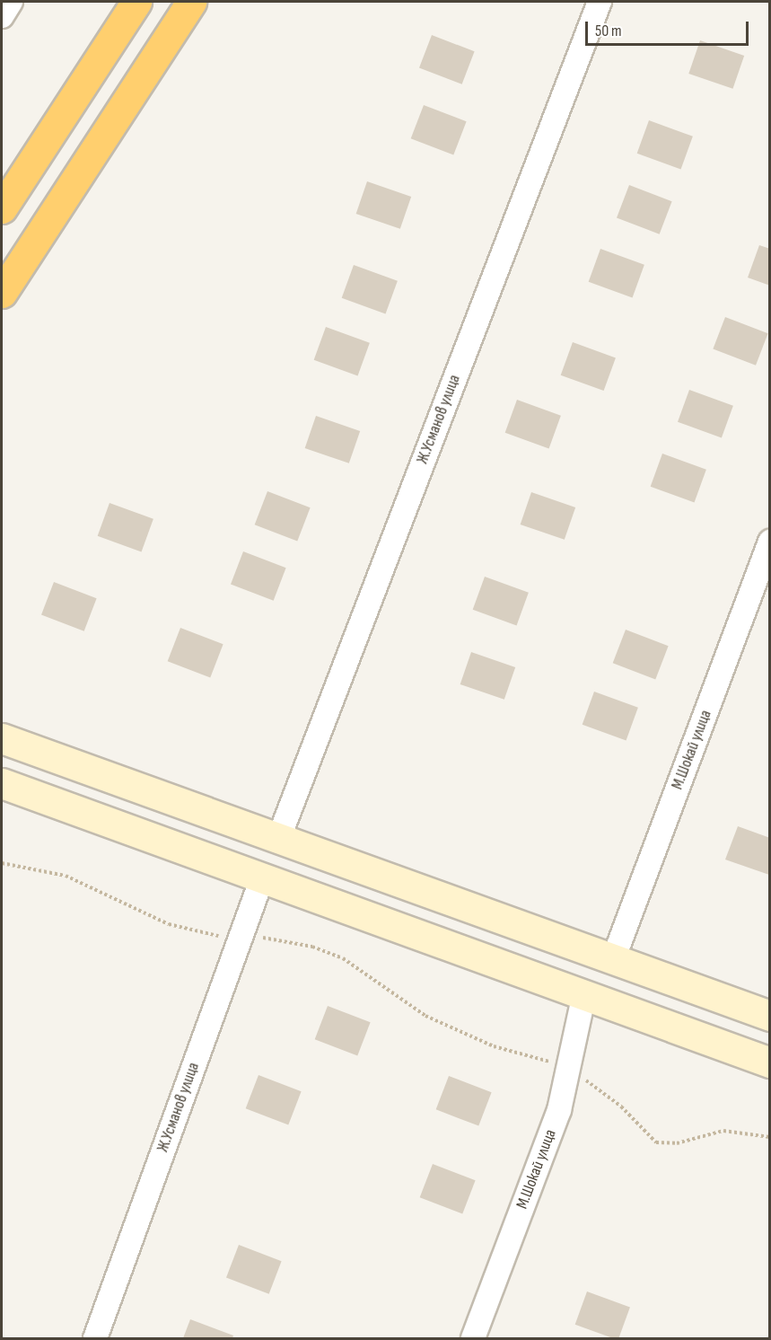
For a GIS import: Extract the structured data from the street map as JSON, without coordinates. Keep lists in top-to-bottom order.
{
  "streets": {
    "street": ["Ж.Усманов улица", "М.Шокай улица"]
  },
  "scale_bar": "50 m"
}
